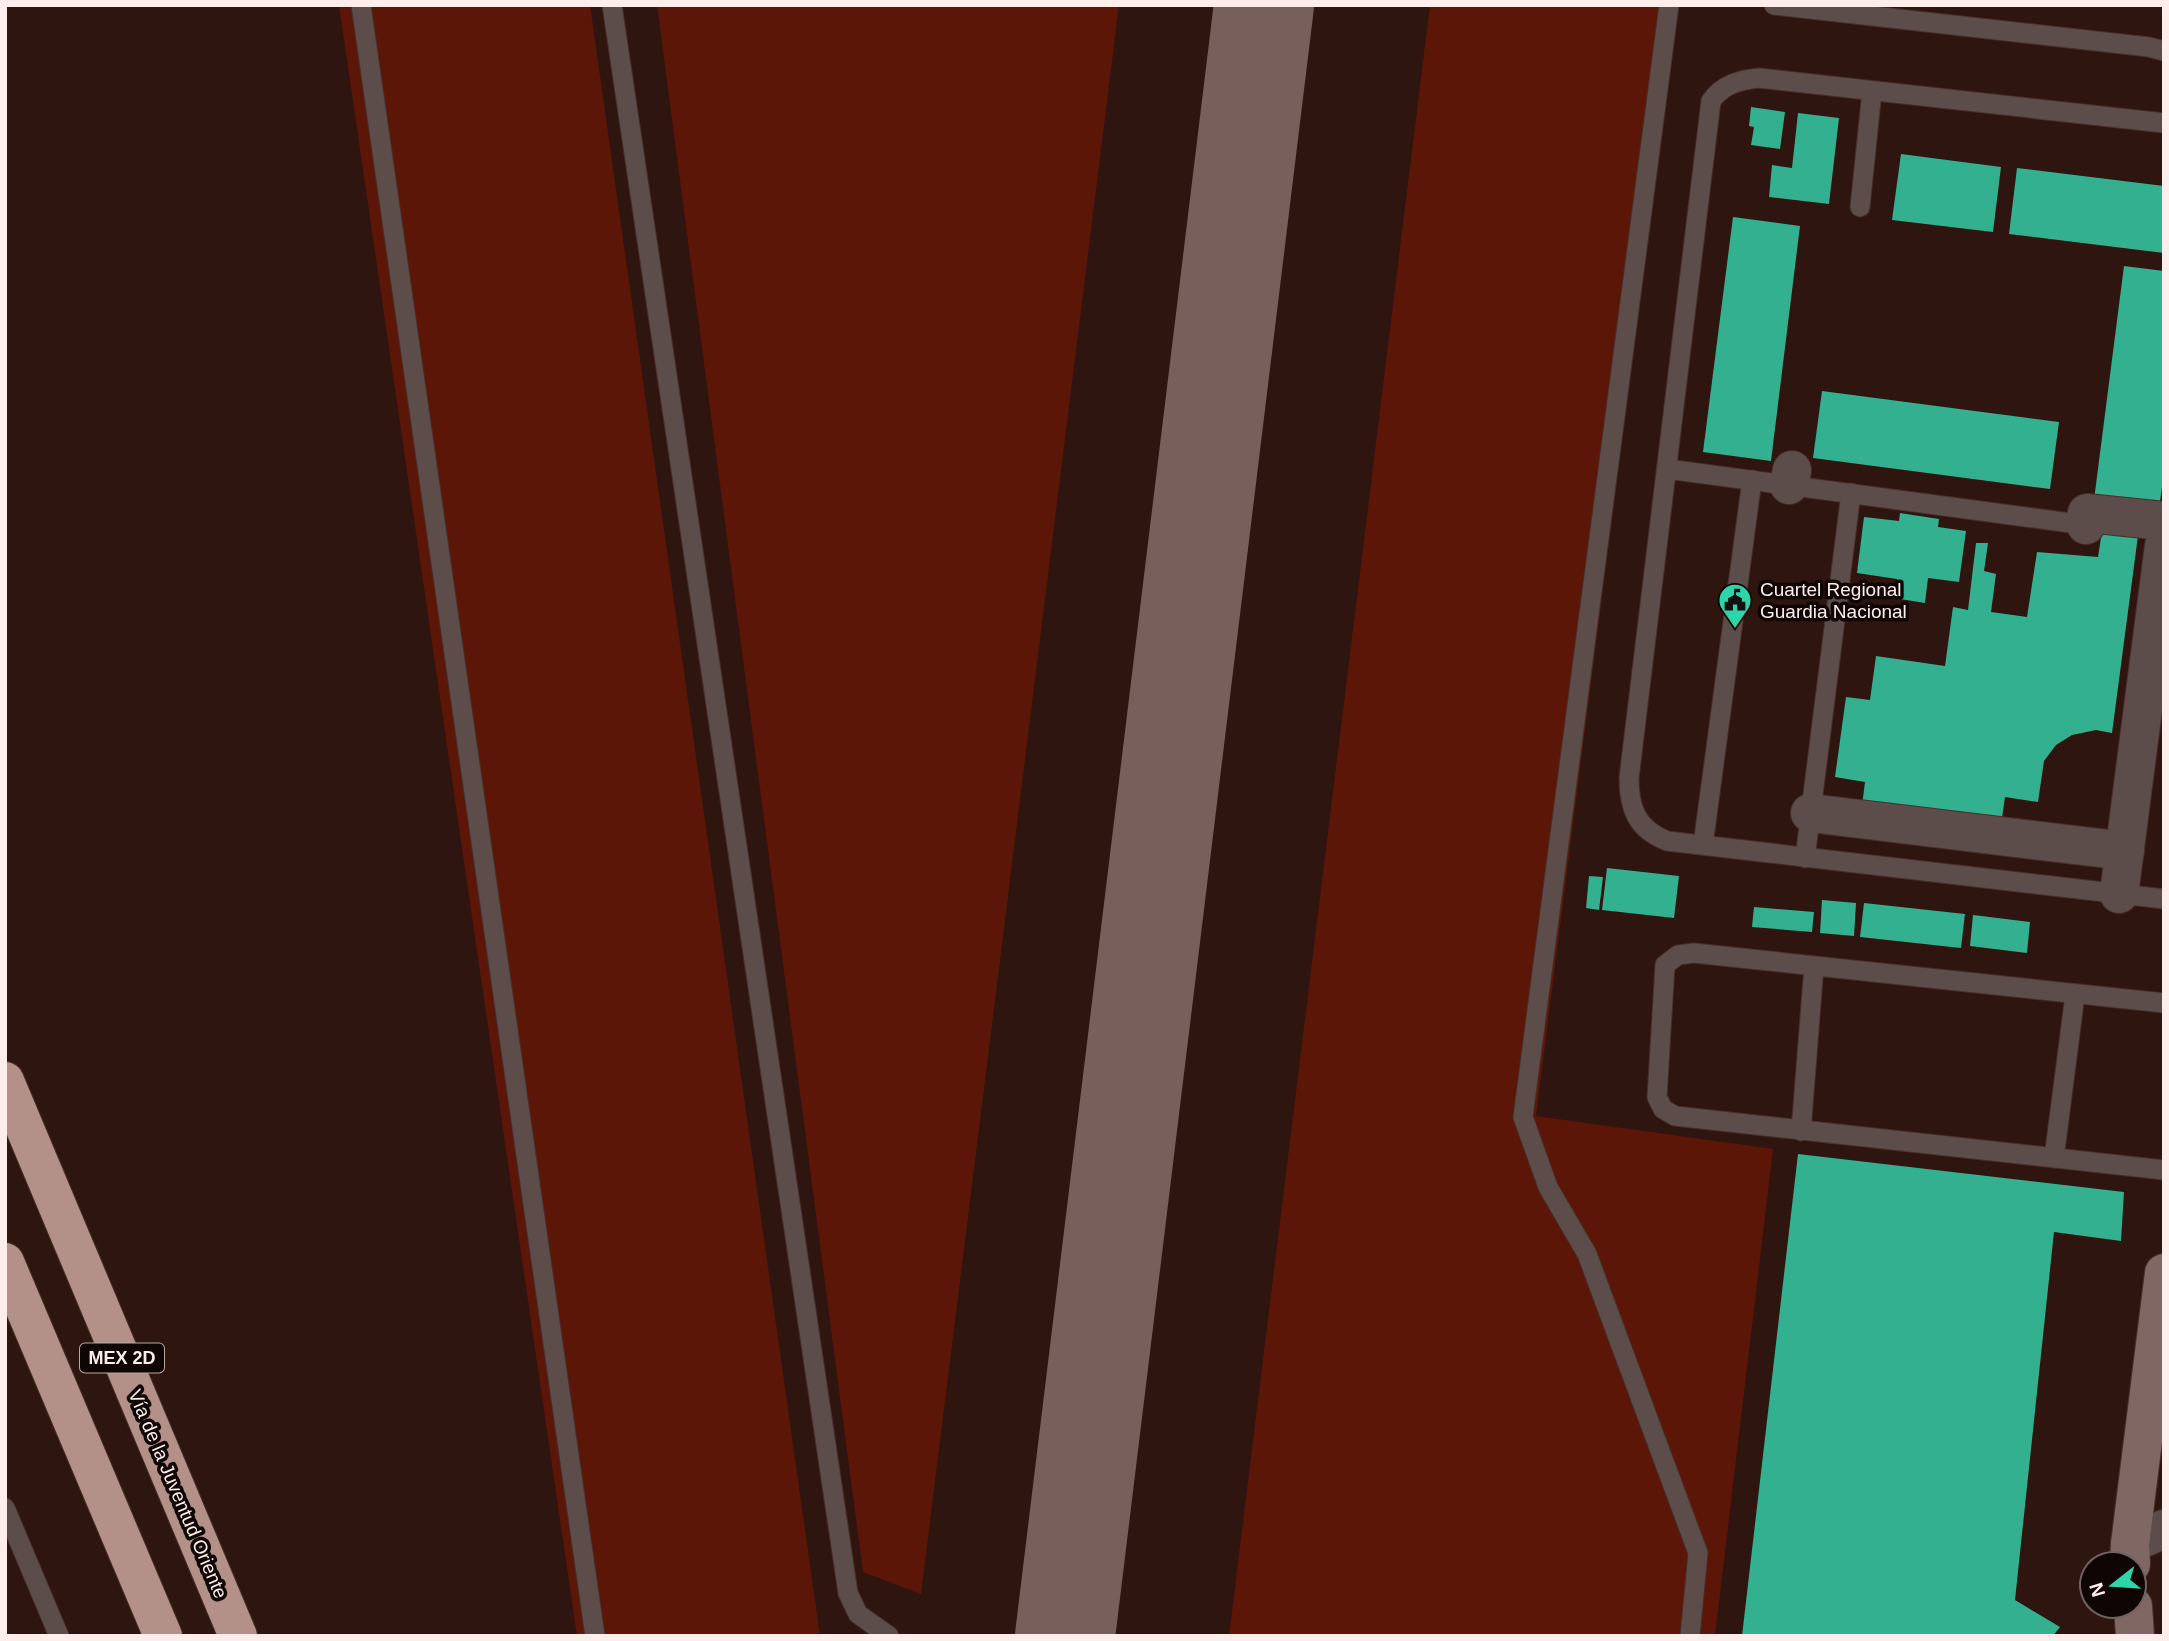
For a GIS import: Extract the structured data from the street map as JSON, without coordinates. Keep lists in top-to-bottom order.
{
  "streets": {
    "highway": ["MEX 2D", "Vía de la Juventud Oriente"]
  },
  "places": {
    "public building": ["Cuartel Regional Guardia Nacional"]
  },
  "north": "left"
}
